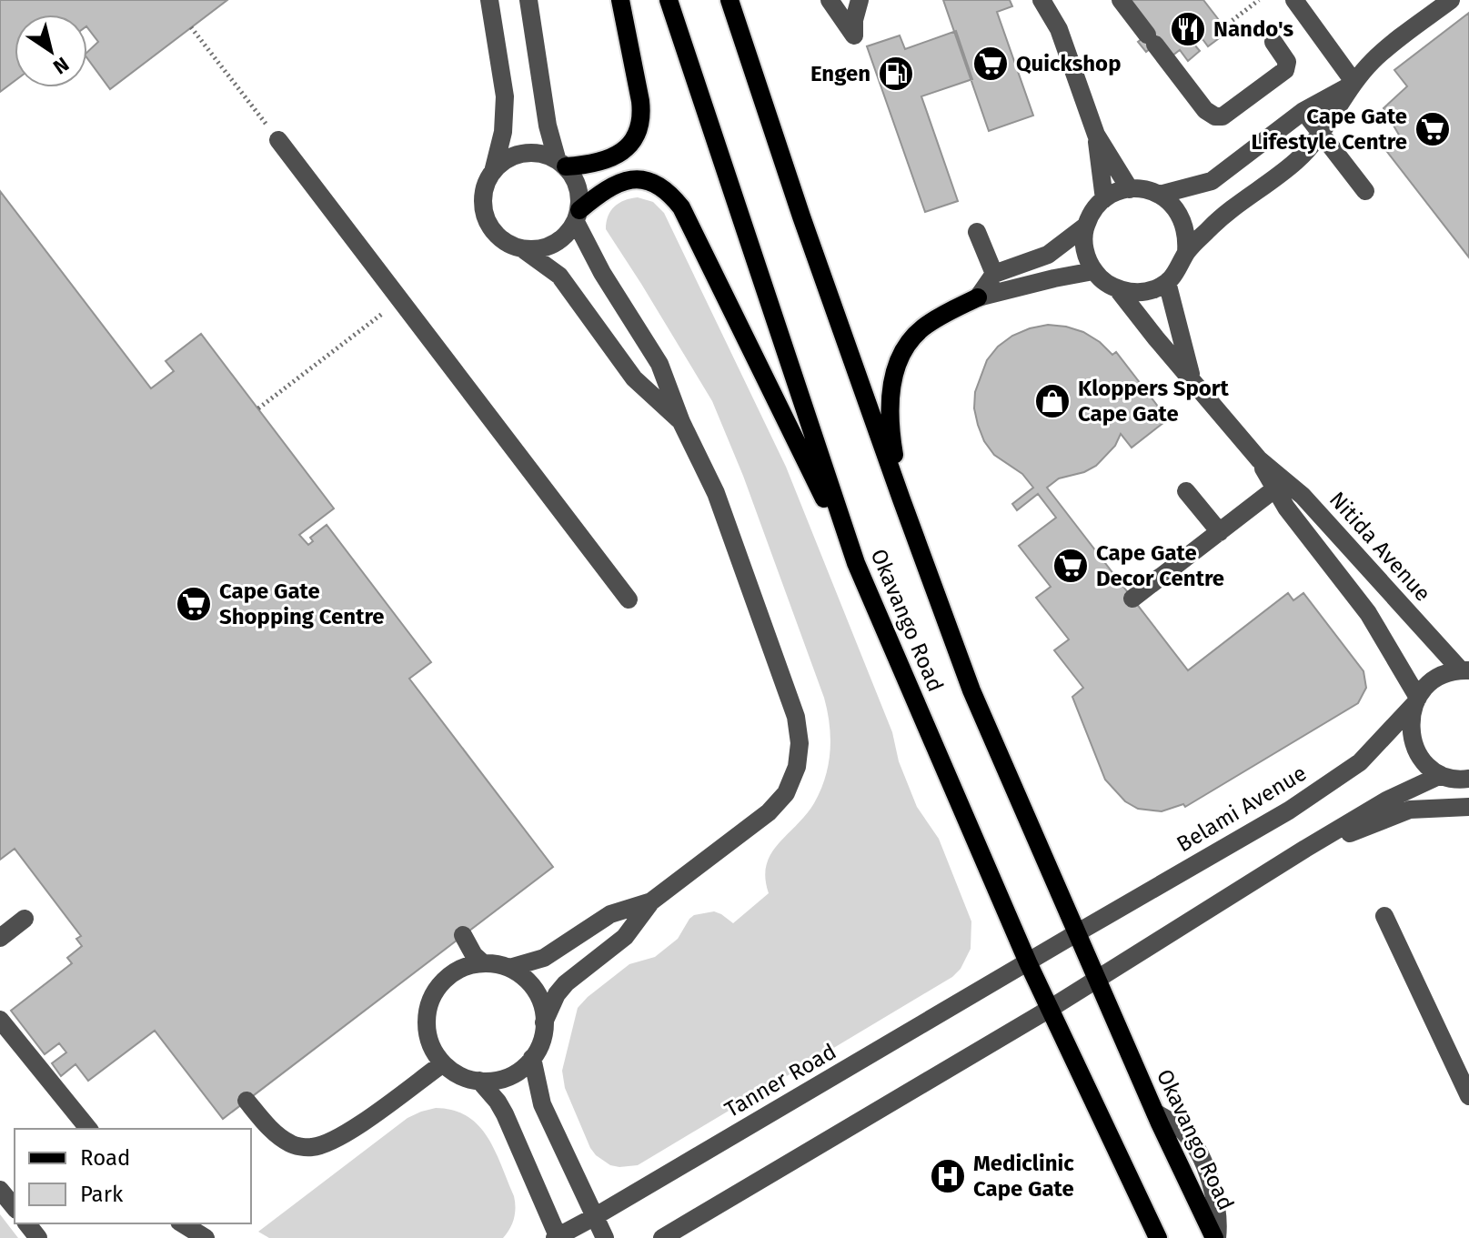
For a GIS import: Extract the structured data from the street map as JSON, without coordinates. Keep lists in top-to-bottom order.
{
  "streets": {
    "main road": ["Okavango Road"],
    "street": ["Nitida Avenue", "Belami Avenue", "Tanner Road"]
  },
  "crossings": [
    ["Nitida Avenue", "Belami Avenue"],
    ["Okavango Road", "Belami Avenue"],
    ["Okavango Road", "Tanner Road"],
    ["Belami Avenue", "Tanner Road"]
  ],
  "places": {
    "restaurant": ["Nando's"],
    "supermarket": [
      "Quickshop",
      "Cape Gate Lifestyle Centre",
      "Cape Gate Decor Centre",
      "Cape Gate Shopping Centre"
    ],
    "fuel station": ["Engen"],
    "shop": ["Kloppers Sport Cape Gate"],
    "hospital": ["Mediclinic Cape Gate"]
  },
  "legend": ["Road", "Park"],
  "north": "bottom right"
}
